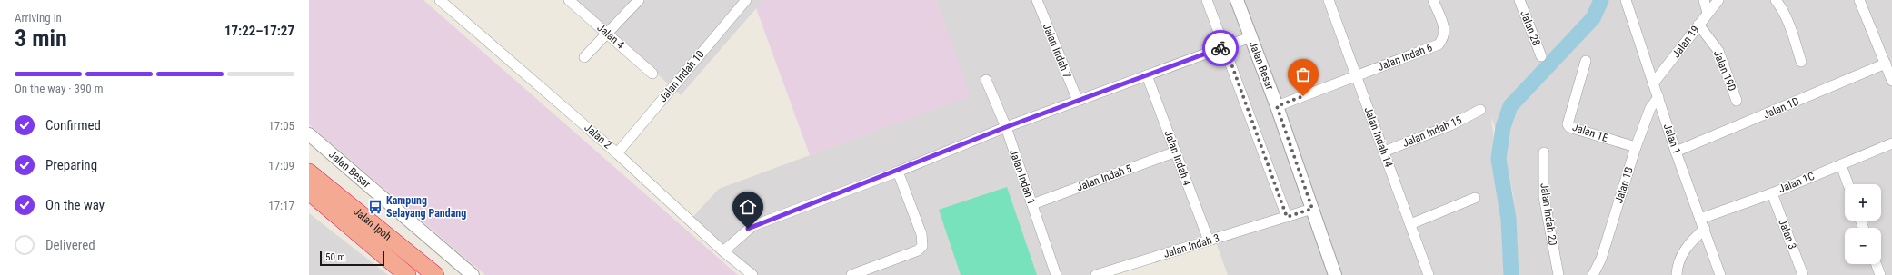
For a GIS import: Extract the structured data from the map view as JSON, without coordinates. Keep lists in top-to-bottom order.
{
  "streets": {
    "highway": ["Jalan Ipoh"],
    "street": [
      "Jalan 28",
      "Jalan 4",
      "Jalan 19",
      "Jalan Indah 7",
      "Jalan Indah 6",
      "Jalan Besar",
      "Jalan 19D",
      "Jalan Indah 10",
      "Jalan 1D",
      "Jalan Indah 15",
      "Jalan 1E",
      "Jalan 2",
      "Jalan Indah 14",
      "Jalan 1",
      "Jalan Indah 4",
      "Jalan Indah 1",
      "Jalan Indah 5",
      "Jalan 1C",
      "Jalan 1B",
      "Jalan Indah 20",
      "Jalan 3",
      "Jalan Indah 3"
    ]
  },
  "crossings": [
    ["Jalan 19", "Jalan 19D"],
    ["Jalan 19", "Jalan 1"],
    ["Jalan Indah 6", "Jalan Besar"],
    ["Jalan Indah 6", "Jalan Indah 14"],
    ["Jalan Besar", "Jalan Indah 3"],
    ["Jalan Indah 10", "Jalan 2"],
    ["Jalan 1D", "Jalan 1"],
    ["Jalan Indah 15", "Jalan Indah 14"],
    ["Jalan 1E", "Jalan 1B"],
    ["Jalan 1", "Jalan 1C"],
    ["Jalan 1", "Jalan 1B"],
    ["Jalan Indah 4", "Jalan Indah 5"],
    ["Jalan Indah 4", "Jalan Indah 3"],
    ["Jalan Indah 1", "Jalan Indah 5"],
    ["Jalan 1C", "Jalan 3"]
  ],
  "places": {
    "bus stop": ["Kampung Selayang Pandang"]
  },
  "scale_bar": "50 m",
  "page": {
    "heading": ["3 min", "Arriving in", "17:22–17:27"],
    "bar": "On the way · 390 m",
    "list": [
      ["Confirmed", "17:05"],
      ["Preparing", "17:09"],
      ["On the way", "17:17"],
      "Delivered"
    ],
    "map_buttons": ["+", "−"],
    "scale": "50 m"
  }
}
